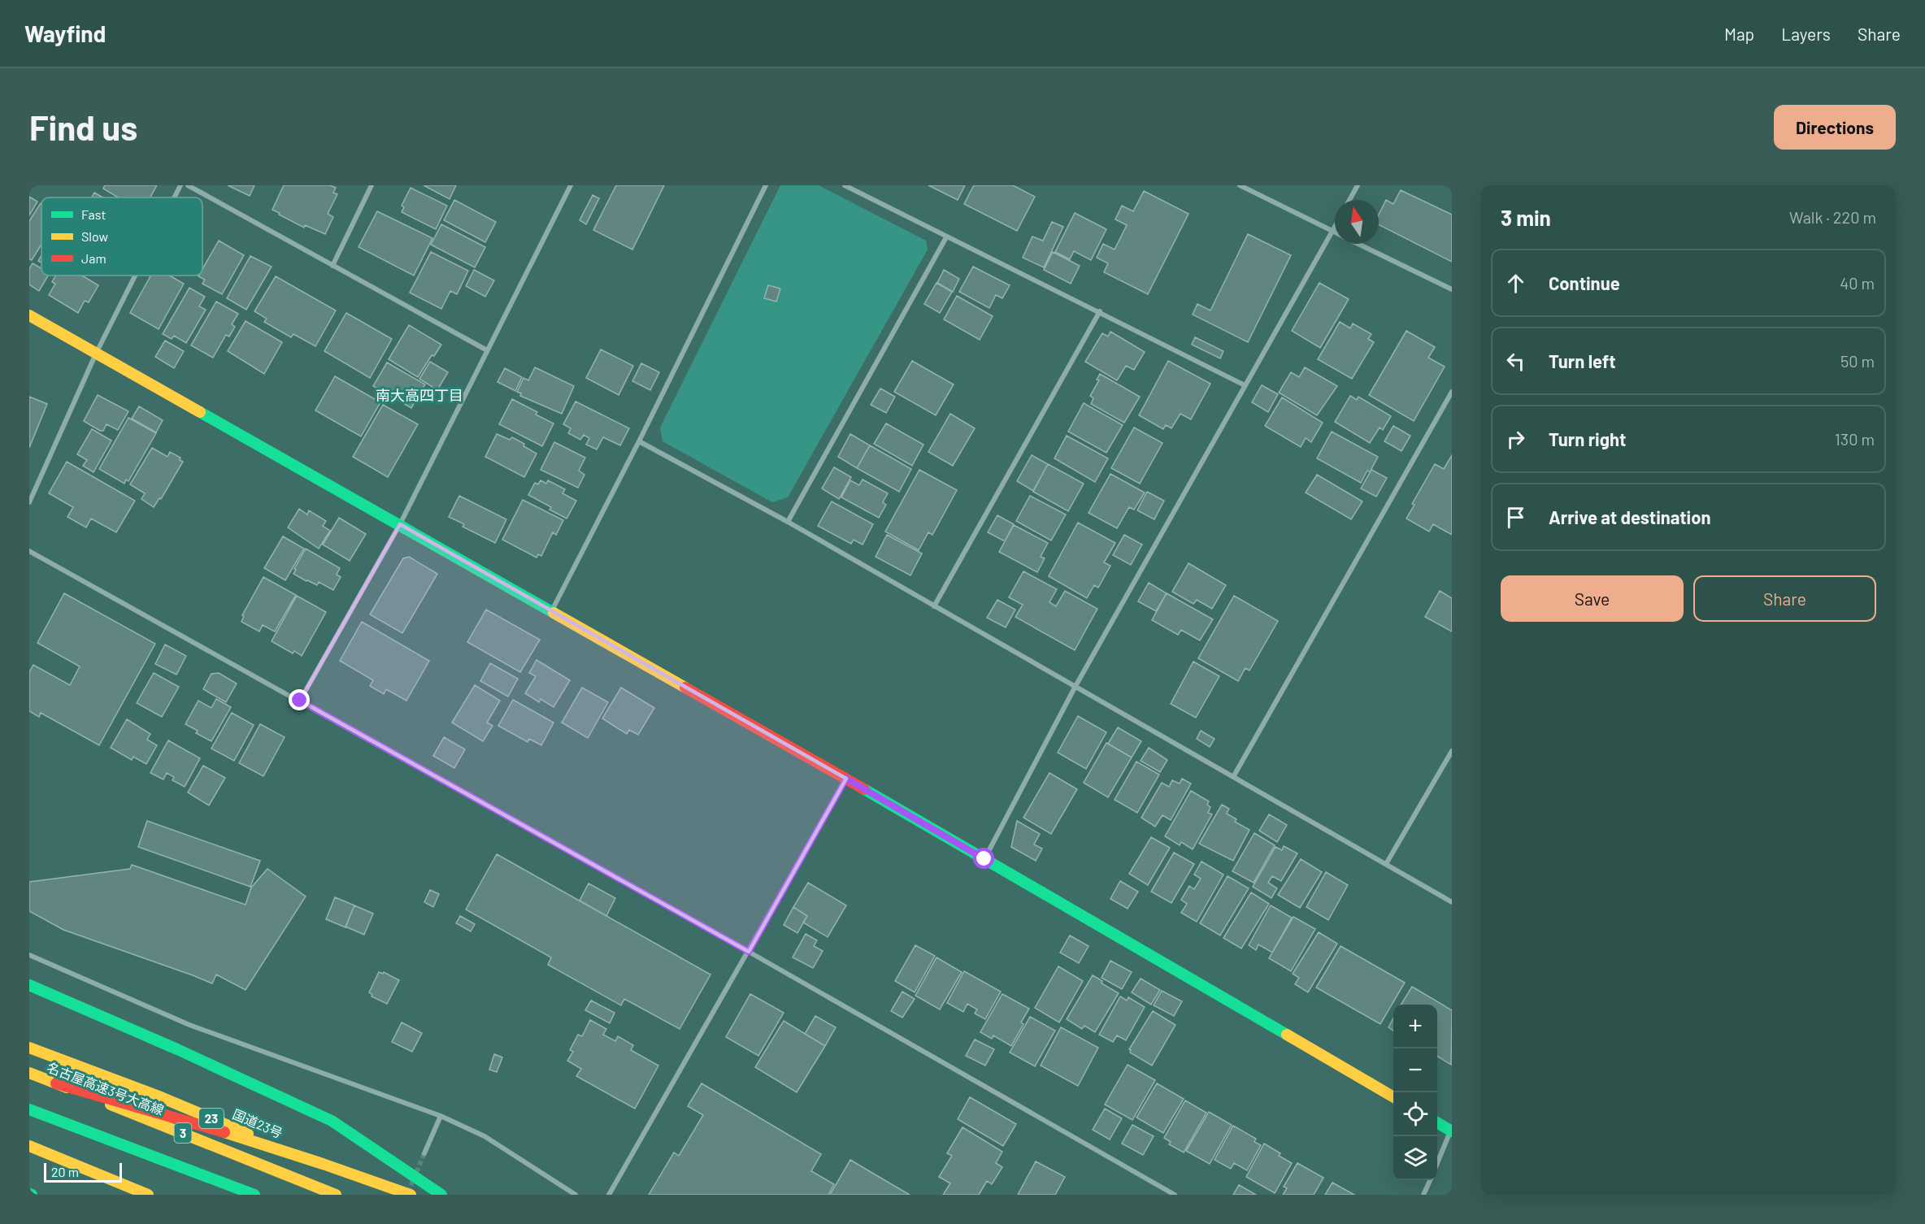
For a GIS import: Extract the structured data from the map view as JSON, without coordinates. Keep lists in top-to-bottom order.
{
  "streets": {
    "main road": [
      "名古屋高速3号大高線",
      "23",
      "国道23号",
      "3"
    ]
  },
  "districts": ["南大高四丁目"],
  "legend": ["Fast", "Slow", "Jam"],
  "scale_bar": "20 m",
  "north": "top",
  "page": {
    "header": "Wayfind",
    "nav": ["Map", "Layers", "Share"],
    "buttons": [
      "Directions",
      ["Save", "Share"]
    ],
    "title": "Find us",
    "heading": ["3 min", "Walk · 220 m"],
    "list": [
      ["Continue", "40 m"],
      ["Turn left", "50 m"],
      ["Turn right", "130 m"],
      "Arrive at destination"
    ],
    "map_buttons": ["+", "−"],
    "scale": "20 m"
  }
}
